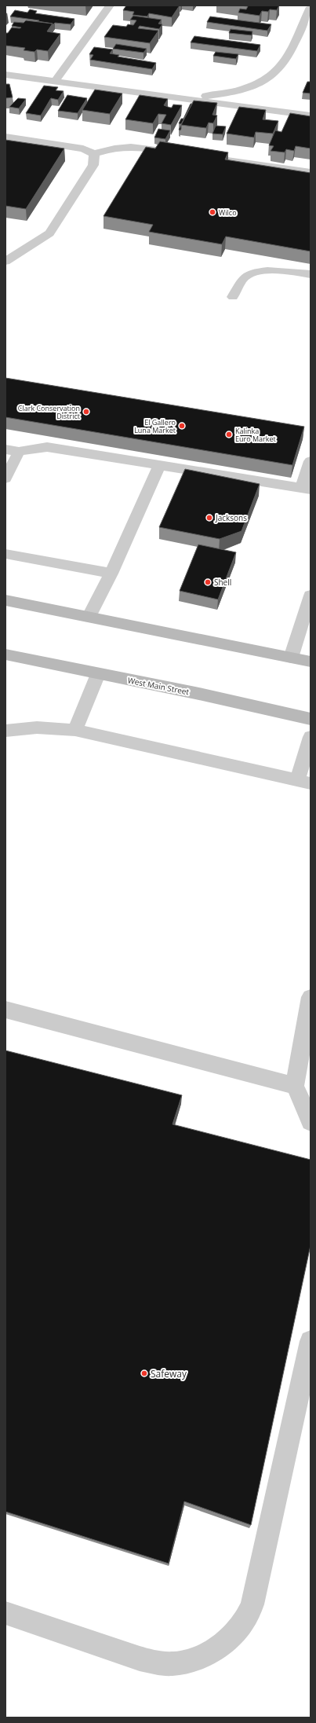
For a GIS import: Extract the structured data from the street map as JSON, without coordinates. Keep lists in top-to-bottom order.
{
  "streets": {
    "main road": ["West Main Street"]
  },
  "places": [
    "Wilco",
    "Clark Conservation District",
    "El Gallero Luna Market",
    "Kalinka Euro Market",
    "Jacksons",
    "Shell",
    "Safeway"
  ]
}
